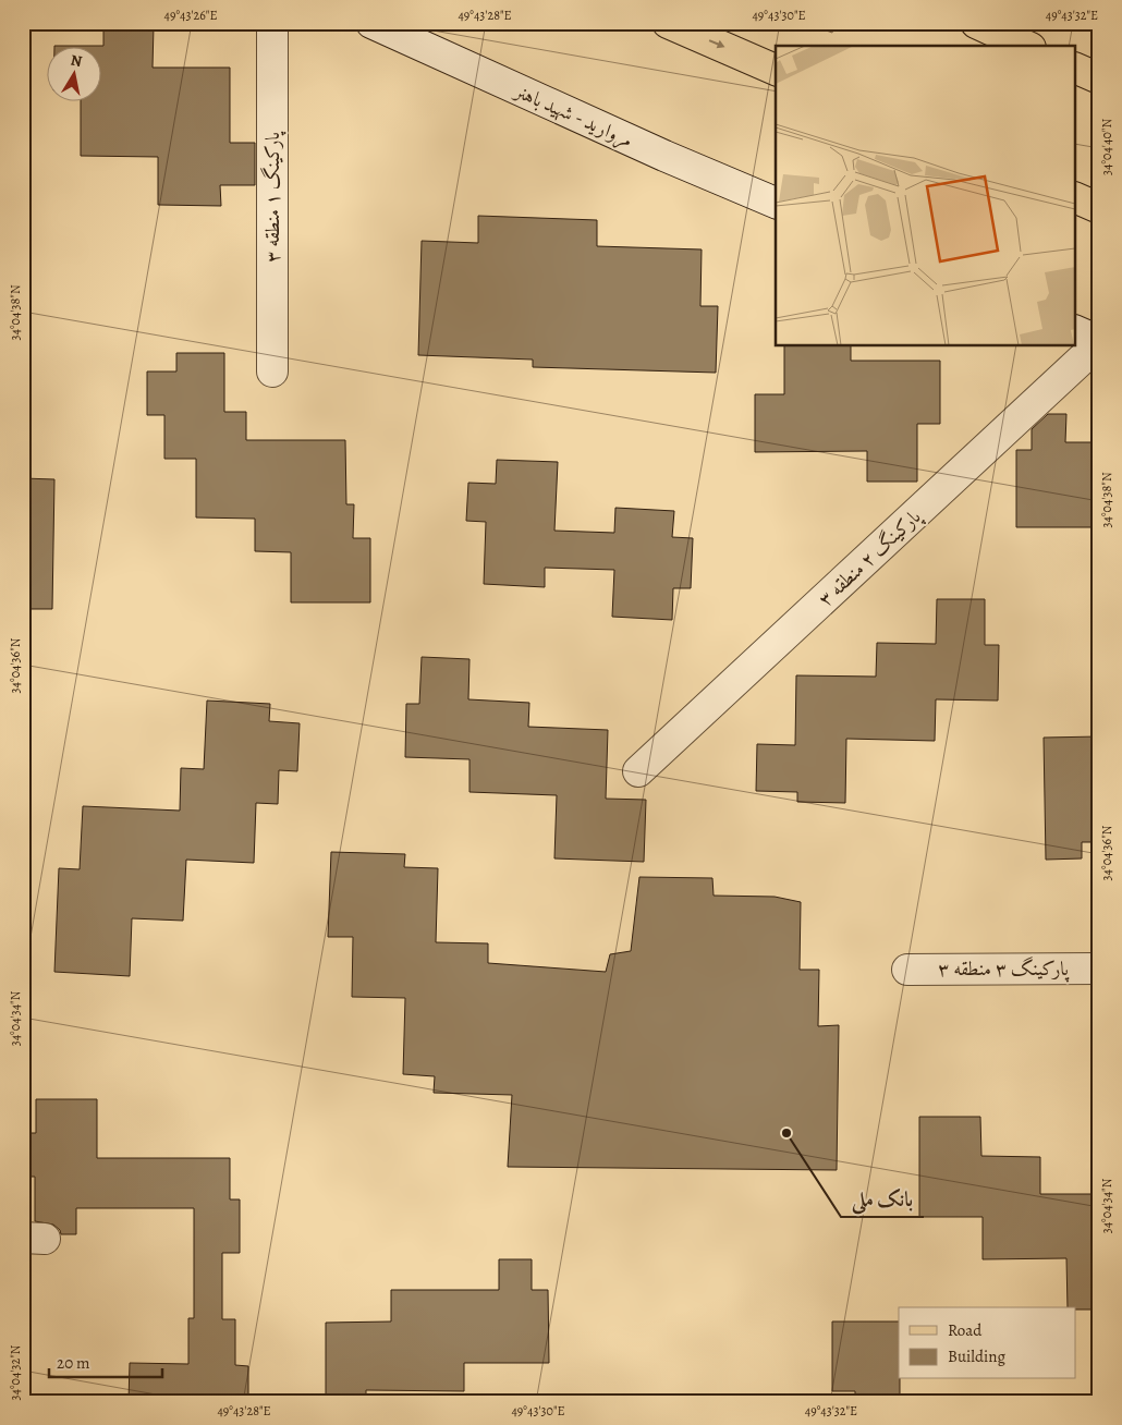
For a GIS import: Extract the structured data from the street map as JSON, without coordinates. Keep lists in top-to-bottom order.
{
  "streets": {
    "street": [
      "مروارید - شهید باهنر",
      "پارکینگ ۱ منطقه ۳",
      "پارکینگ ۲ منطقه ۳",
      "پارکینگ ۳ منطقه ۳"
    ]
  },
  "places": ["بانک ملی"],
  "legend": ["Road", "Building"],
  "scale_bar": "20 m",
  "north": "top",
  "coordinates": [
    "49°43'26\"E",
    "49°43'28\"E",
    "49°43'30\"E",
    "49°43'32\"E",
    "34°04'40\"N",
    "34°04'38\"N",
    "34°04'36\"N",
    "34°04'34\"N",
    "34°04'32\"N"
  ]
}
